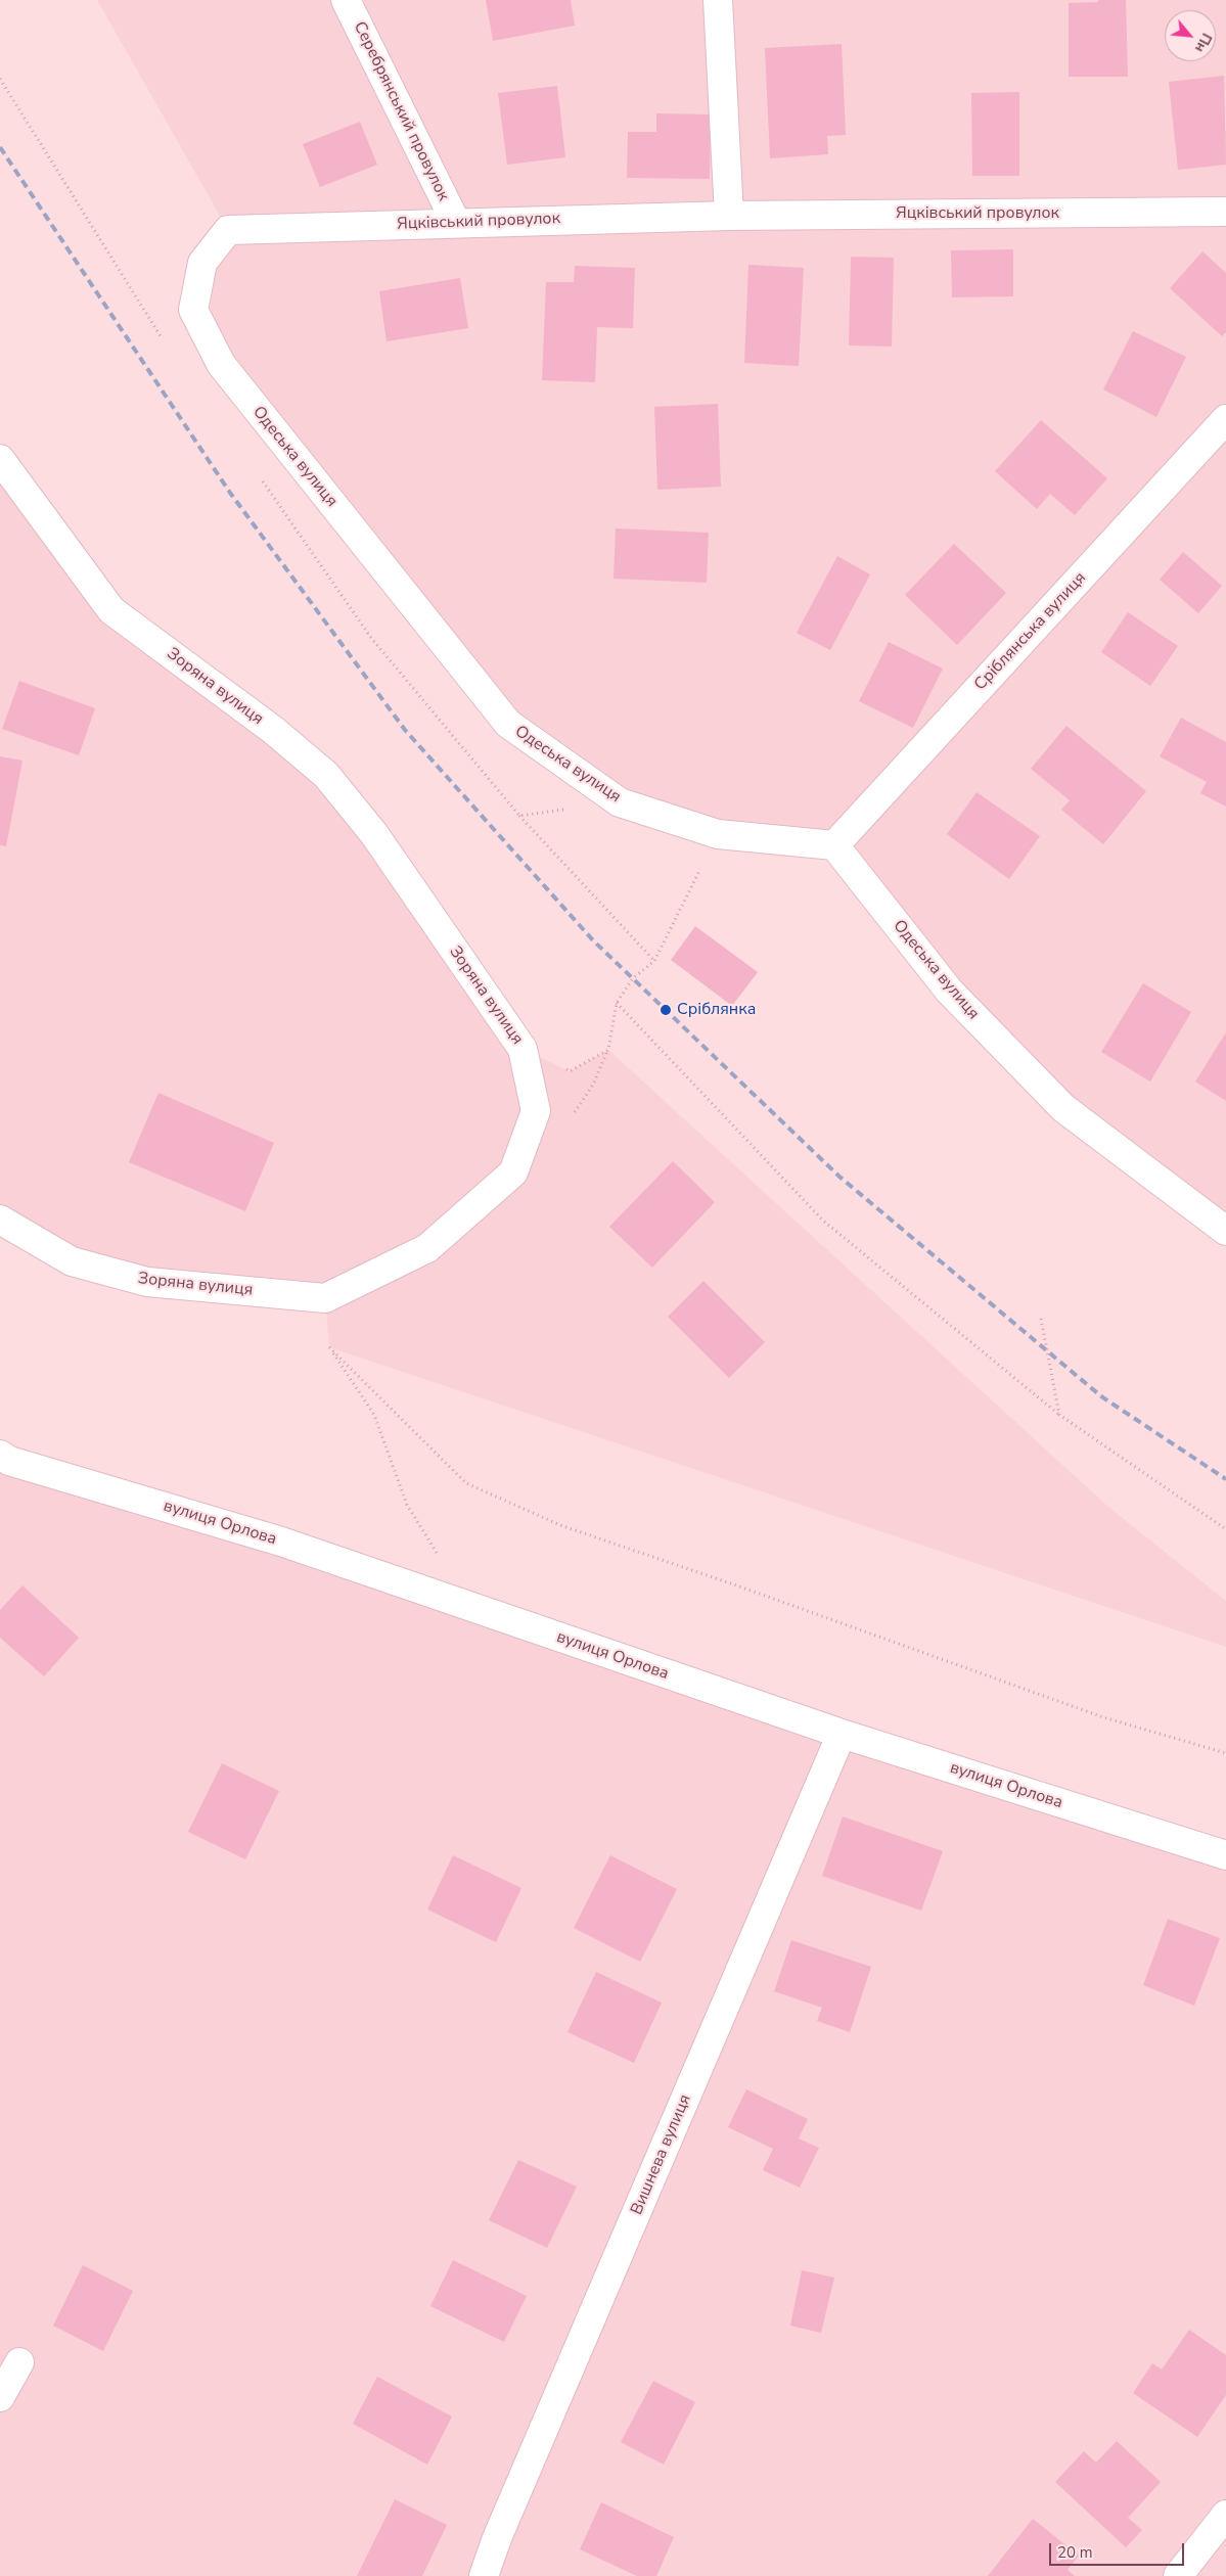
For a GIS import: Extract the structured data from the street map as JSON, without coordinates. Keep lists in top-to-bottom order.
{
  "streets": {
    "street": [
      "Серебрянський провулок",
      "Яцківський провулок",
      "Одеська вулиця",
      "Сріблянська вулиця",
      "Зоряна вулиця",
      "вулиця Орлова",
      "Вишнева вулиця"
    ]
  },
  "crossings": [
    ["Серебрянський провулок", "Яцківський провулок"],
    ["Яцківський провулок", "Одеська вулиця"],
    ["Одеська вулиця", "Сріблянська вулиця"],
    ["вулиця Орлова", "Вишнева вулиця"]
  ],
  "places": ["Сріблянка"],
  "scale_bar": "20 m",
  "north": "bottom right"
}
